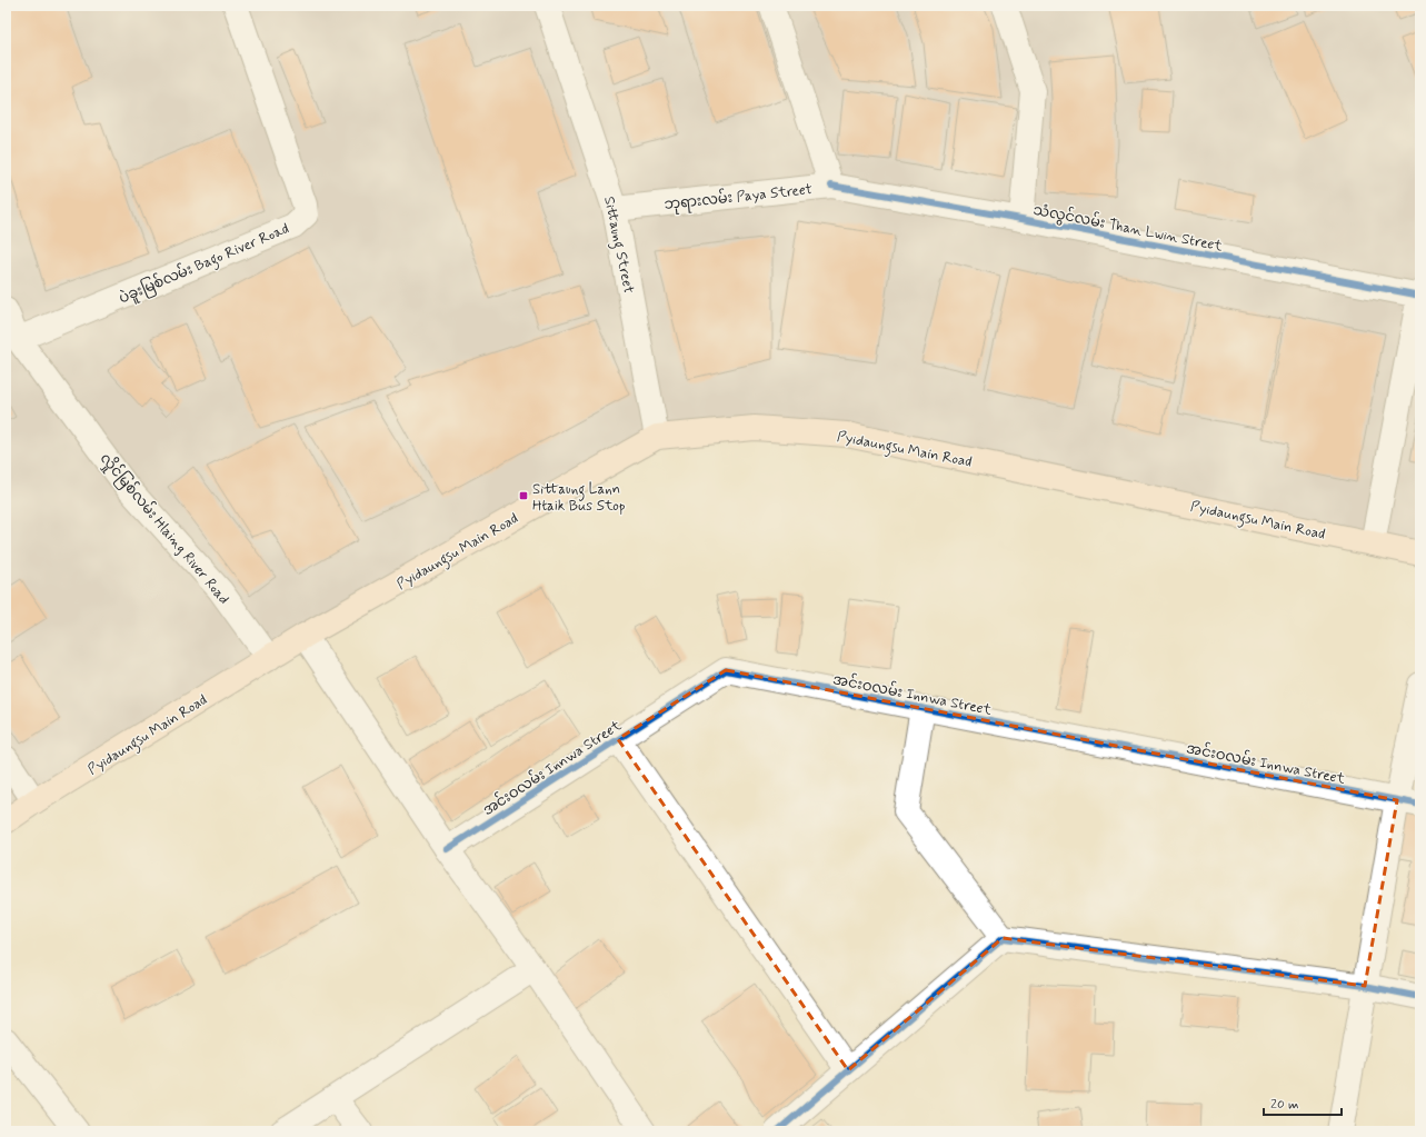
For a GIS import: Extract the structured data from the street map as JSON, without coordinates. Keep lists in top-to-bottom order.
{
  "streets": {
    "main road": ["Pyidaungsu Main Road"],
    "street": [
      "ဘုရားလမ်း Paya Street",
      "သံလွင်လမ်း Than Lwin Street",
      "Sittaung Street",
      "ပဲခူးမြစ်လမ်း Bago River Road",
      "လှိုင်မြစ်လမ်း Hlaing River Road",
      "အင်းဝလမ်း Innwa Street"
    ]
  },
  "crossings": [
    ["ဘုရားလမ်း Paya Street", "သံလွင်လမ်း Than Lwin Street"],
    ["ဘုရားလမ်း Paya Street", "Sittaung Street"],
    ["Sittaung Street", "Pyidaungsu Main Road"],
    ["ပဲခူးမြစ်လမ်း Bago River Road", "လှိုင်မြစ်လမ်း Hlaing River Road"],
    ["Pyidaungsu Main Road", "လှိုင်မြစ်လမ်း Hlaing River Road"]
  ],
  "places": {
    "transit": ["Sittaung Lann Htaik Bus Stop"]
  },
  "scale_bar": "20 m"
}
